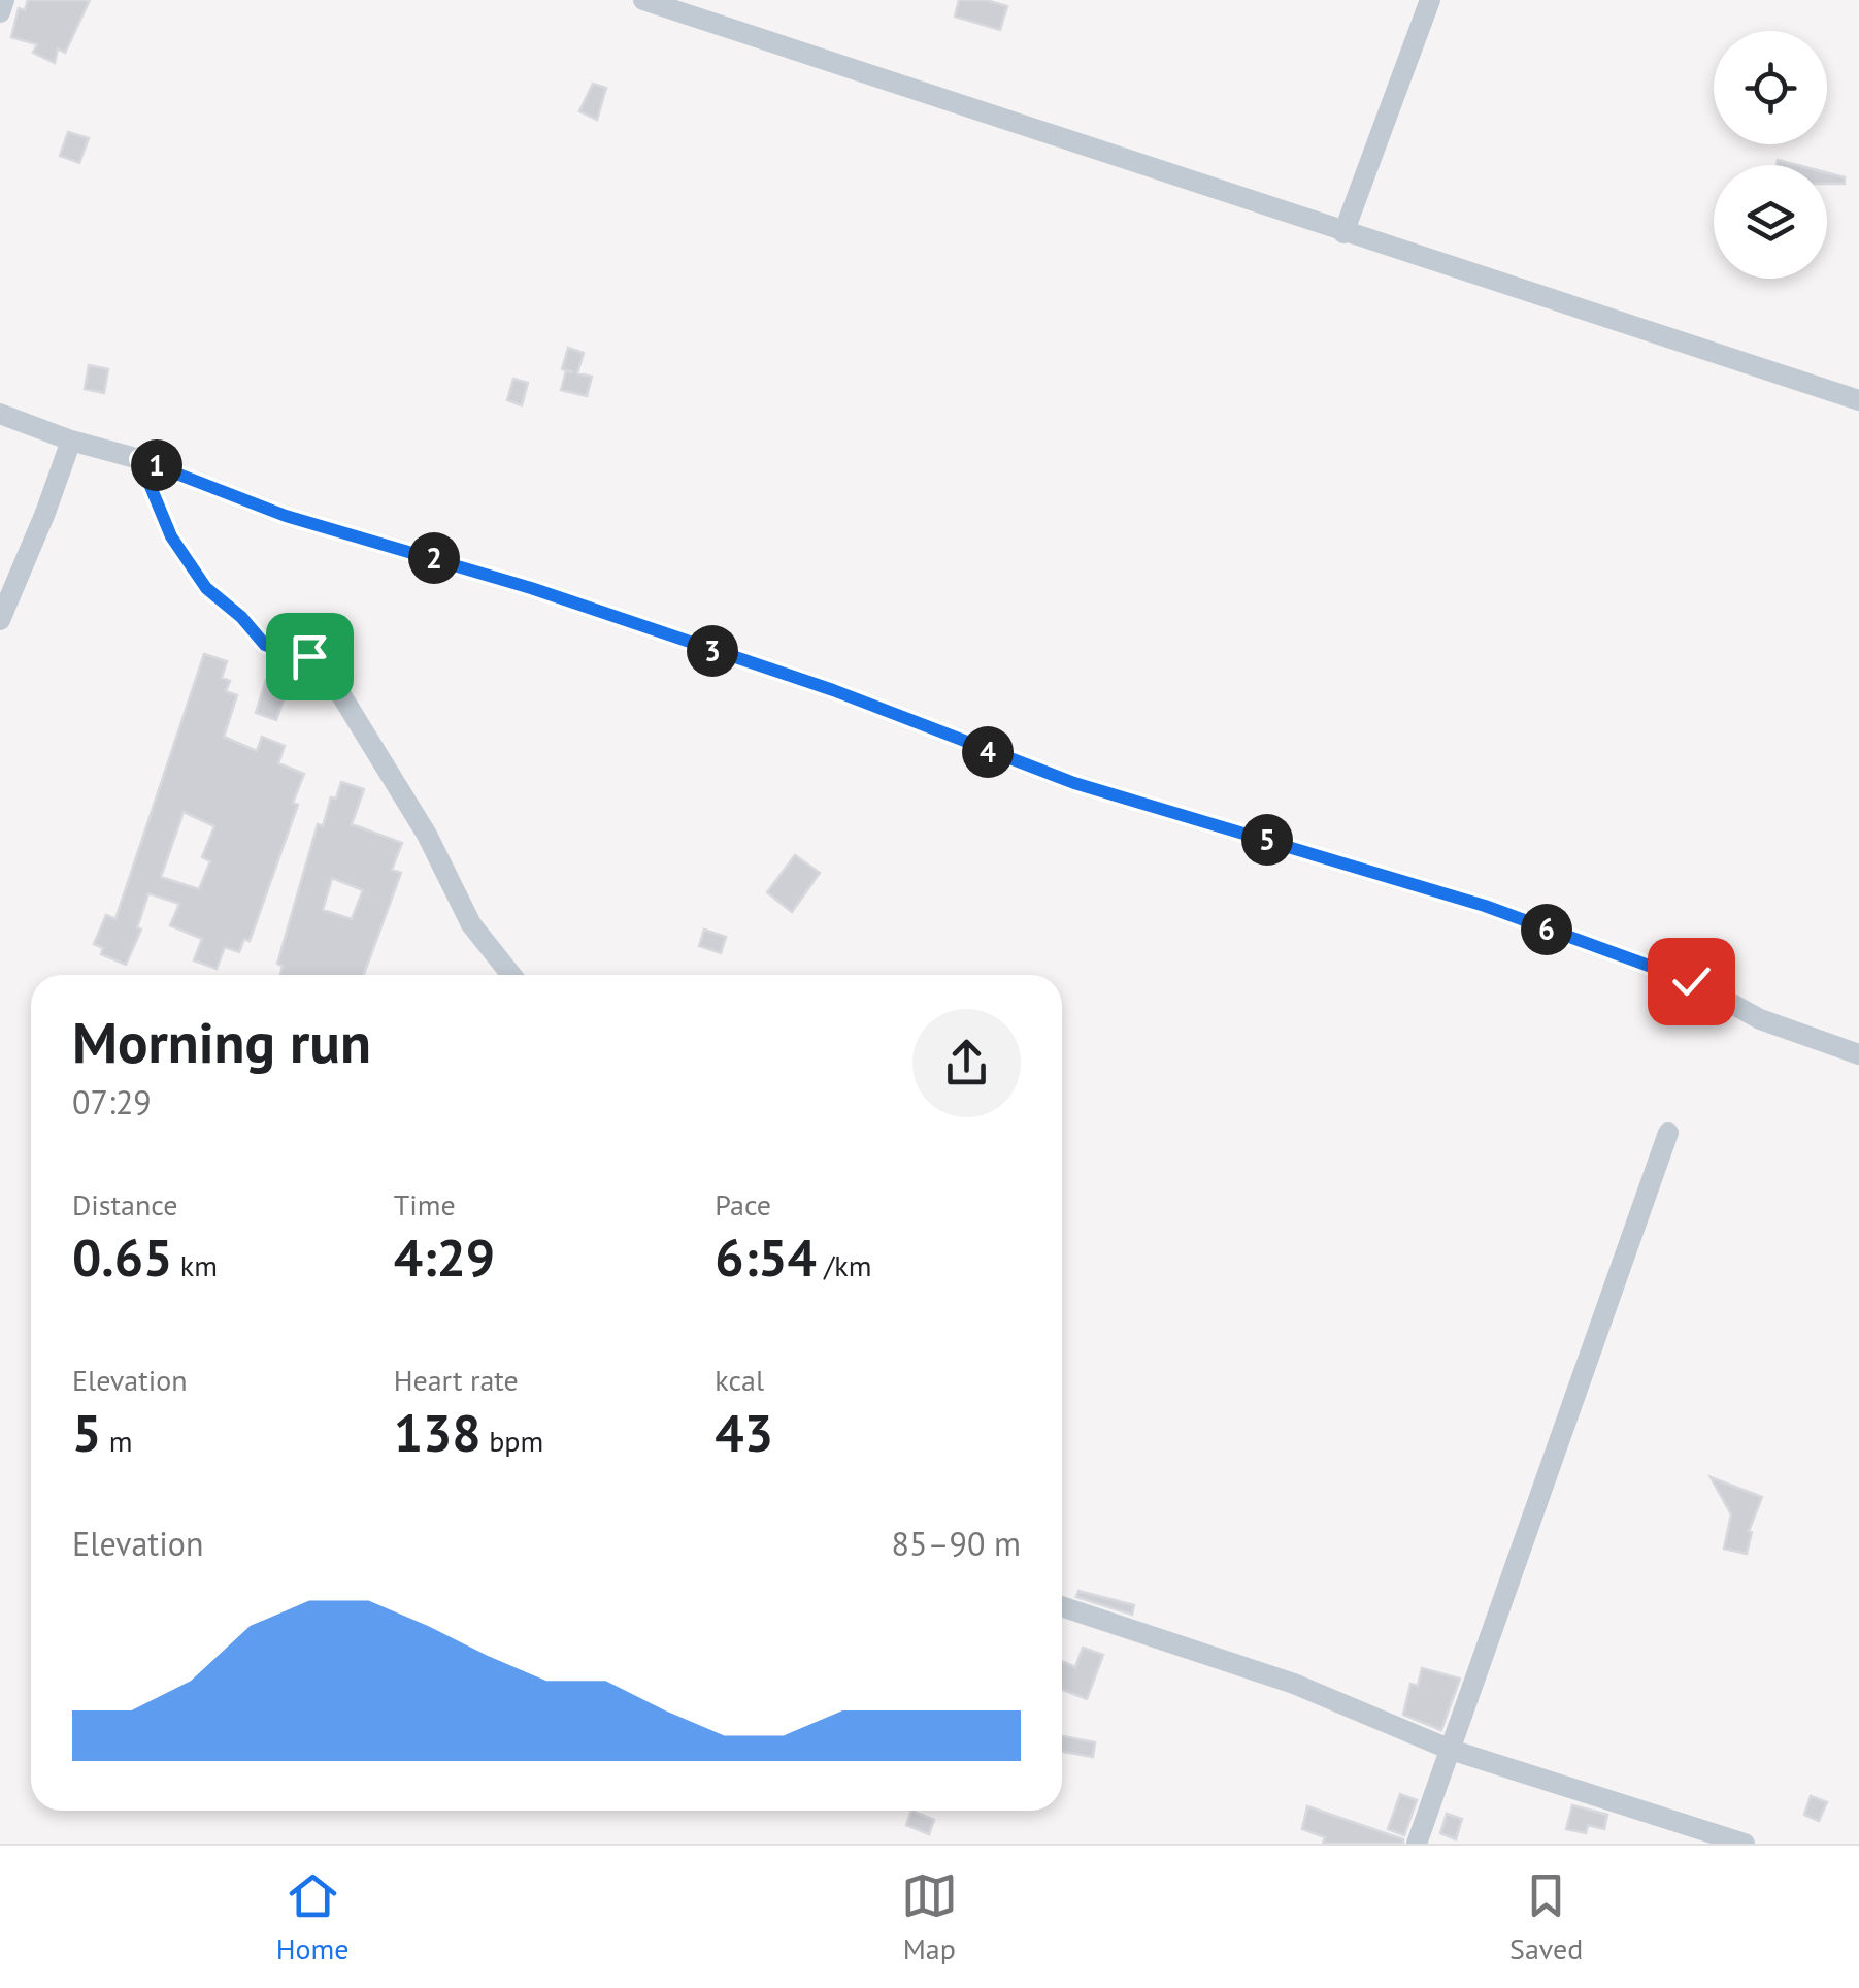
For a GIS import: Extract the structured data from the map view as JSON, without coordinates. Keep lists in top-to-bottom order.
{
  "page": {
    "pins": [
      "1",
      "2",
      "3",
      "4",
      "5",
      "6"
    ],
    "heading": ["Morning run", "07:29"],
    "stats": [
      ["Distance", "0.65 km"],
      ["Time", "4:29"],
      ["Pace", "6:54 /km"],
      ["Elevation", "5 m"],
      ["Heart rate", "138 bpm"],
      ["kcal", "43"]
    ],
    "chart": ["Elevation", "85–90 m"],
    "tabs": ["Home", "Map", "Saved"]
  }
}
